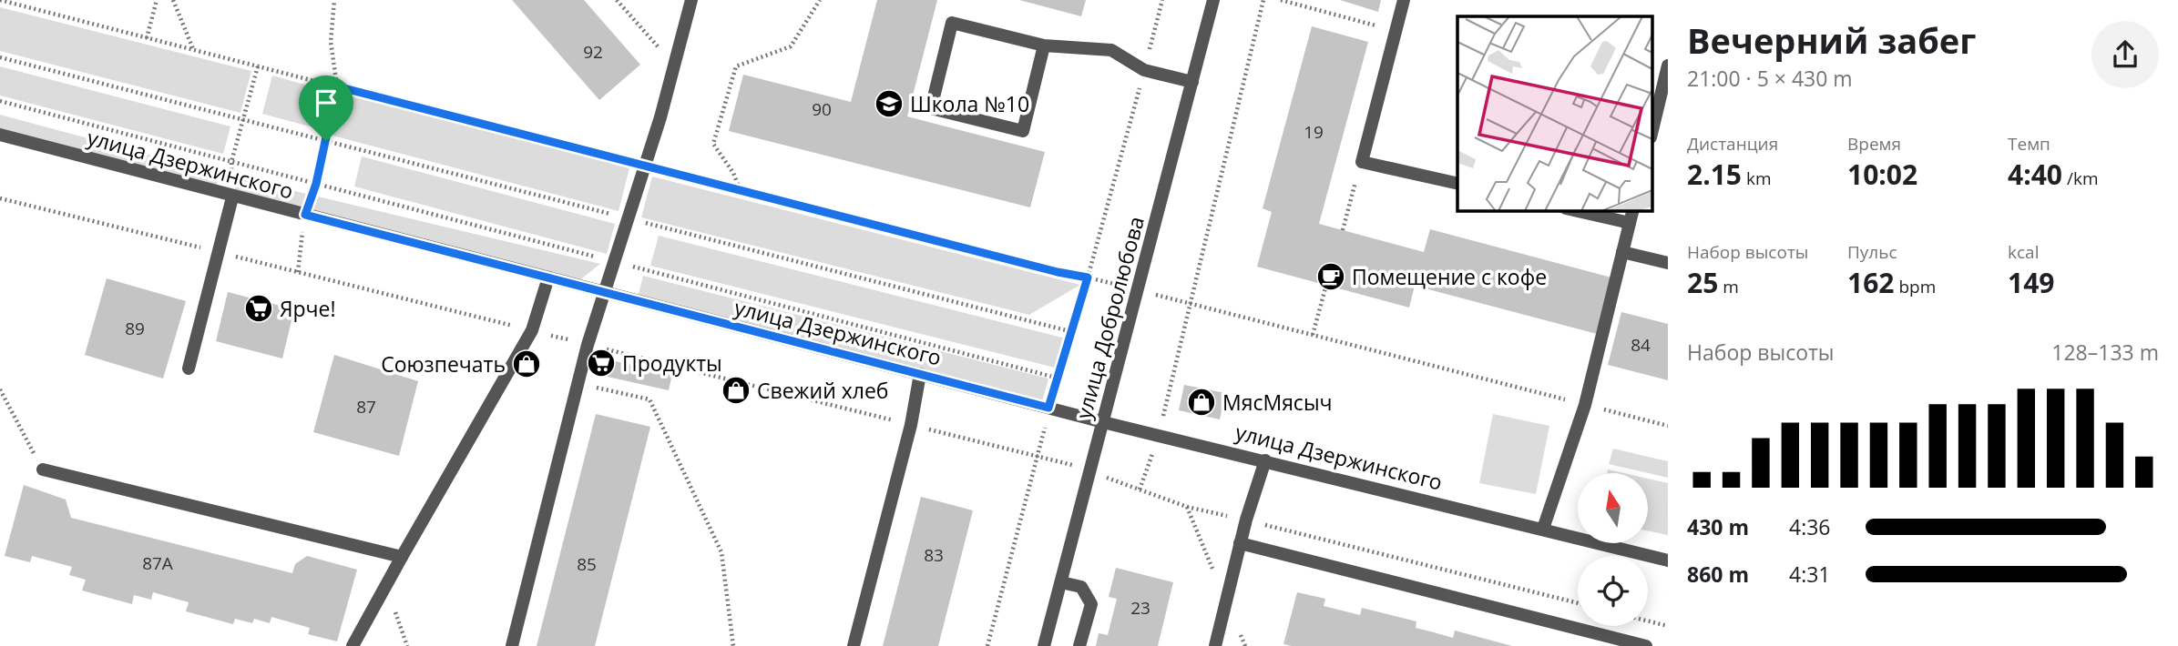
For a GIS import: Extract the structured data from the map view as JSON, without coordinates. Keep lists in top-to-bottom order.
{
  "streets": {
    "street": ["улица Дзержинского", "улица Добролюбова"]
  },
  "crossings": [
    ["улица Дзержинского", "улица Добролюбова"]
  ],
  "places": {
    "school or university": ["Школа №10"],
    "cafe": ["Помещение с кофе"],
    "supermarket": ["Ярче!", "Продукты"],
    "shop": ["Союзпечать", "Свежий хлеб", "МясМясыч"]
  },
  "house_numbers": [
    "92",
    "90",
    "19",
    "89",
    "84",
    "87",
    "83",
    "87А",
    "85",
    "23"
  ],
  "north": "top",
  "page": {
    "heading": ["Вечерний забег", "21:00 · 5 × 430 m"],
    "stats": [
      ["Дистанция", "2.15 km"],
      ["Время", "10:02"],
      ["Темп", "4:40 /km"],
      ["Набор высоты", "25 m"],
      ["Пульс", "162 bpm"],
      ["kcal", "149"]
    ],
    "chart": ["Набор высоты", "128–133 m"],
    "list": [
      {
        "name": "430 m",
        "note": "4:36"
      },
      {
        "name": "860 m",
        "note": "4:31"
      }
    ]
  }
}
